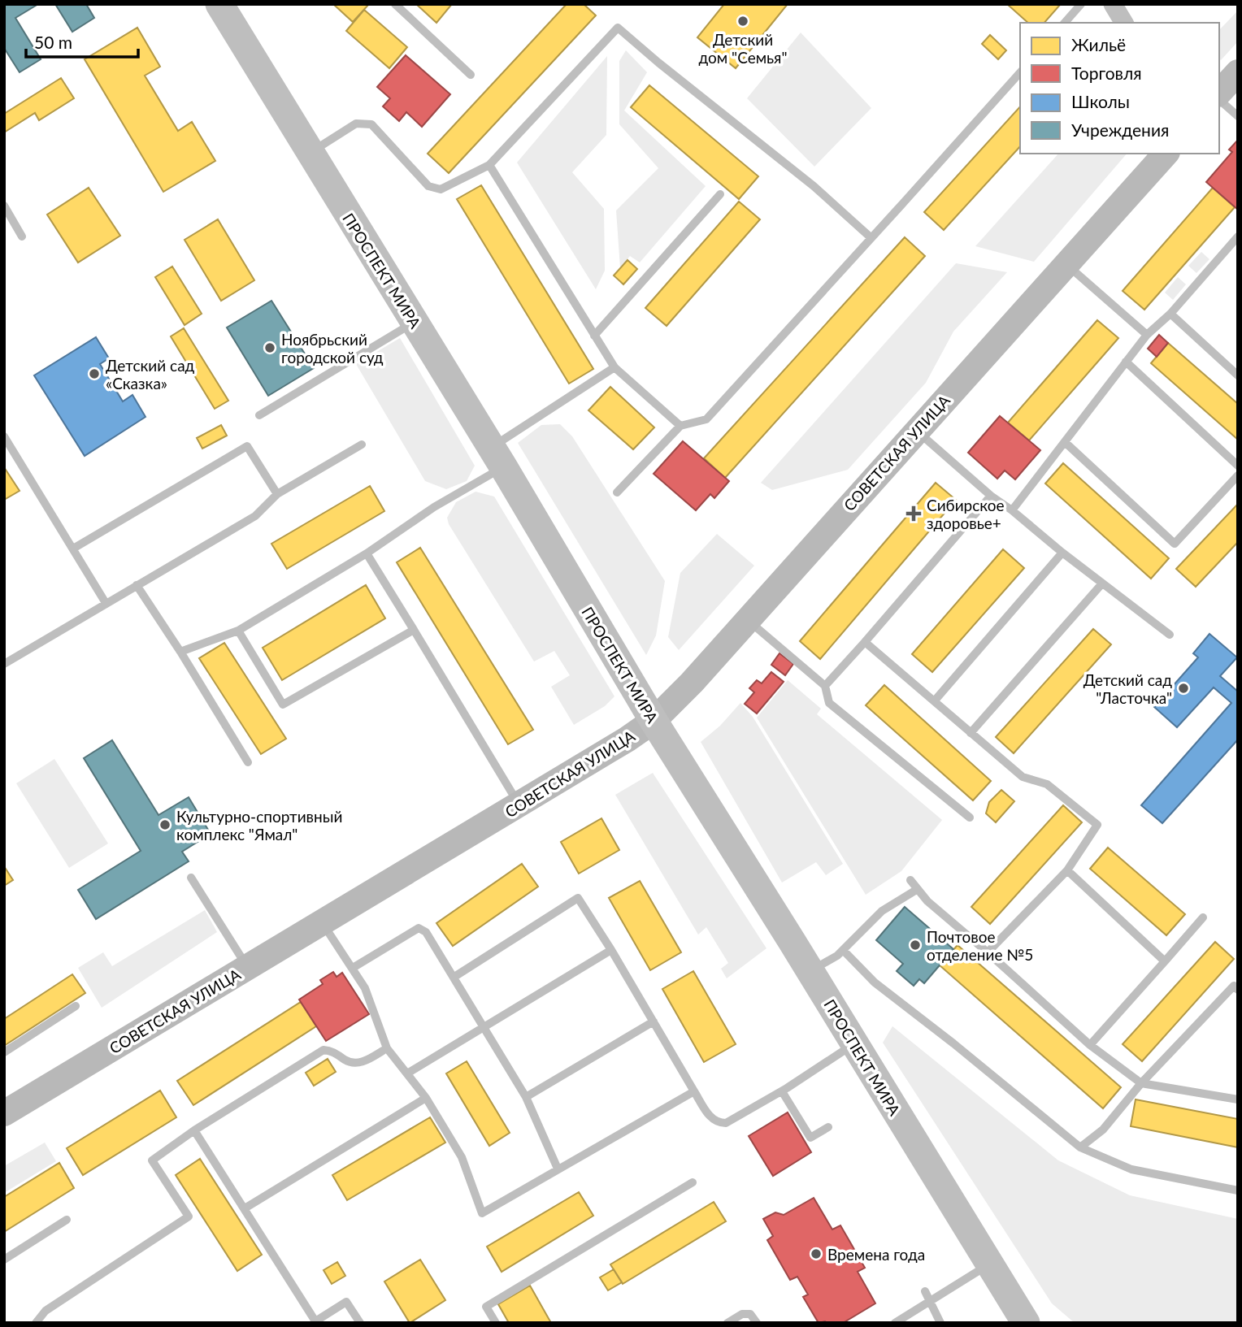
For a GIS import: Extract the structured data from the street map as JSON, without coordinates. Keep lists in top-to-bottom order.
{
  "streets": {
    "main road": ["ПРОСПЕКТ МИРА", "СОВЕТСКАЯ УЛИЦА"]
  },
  "crossings": [
    ["ПРОСПЕКТ МИРА", "СОВЕТСКАЯ УЛИЦА"]
  ],
  "places": {
    "other": [
      "Детский дом \"Семья\"",
      "Ноябрьский городской суд",
      "Детский сад «Сказка»",
      "Детский сад \"Ласточка\"",
      "Культурно-спортивный комплекс \"Ямал\"",
      "Почтовое отделение №5",
      "Времена года"
    ],
    "health": ["Сибирское здоровье+"]
  },
  "legend": [
    "Жильё",
    "Торговля",
    "Школы",
    "Учреждения"
  ],
  "scale_bar": "50 m"
}
